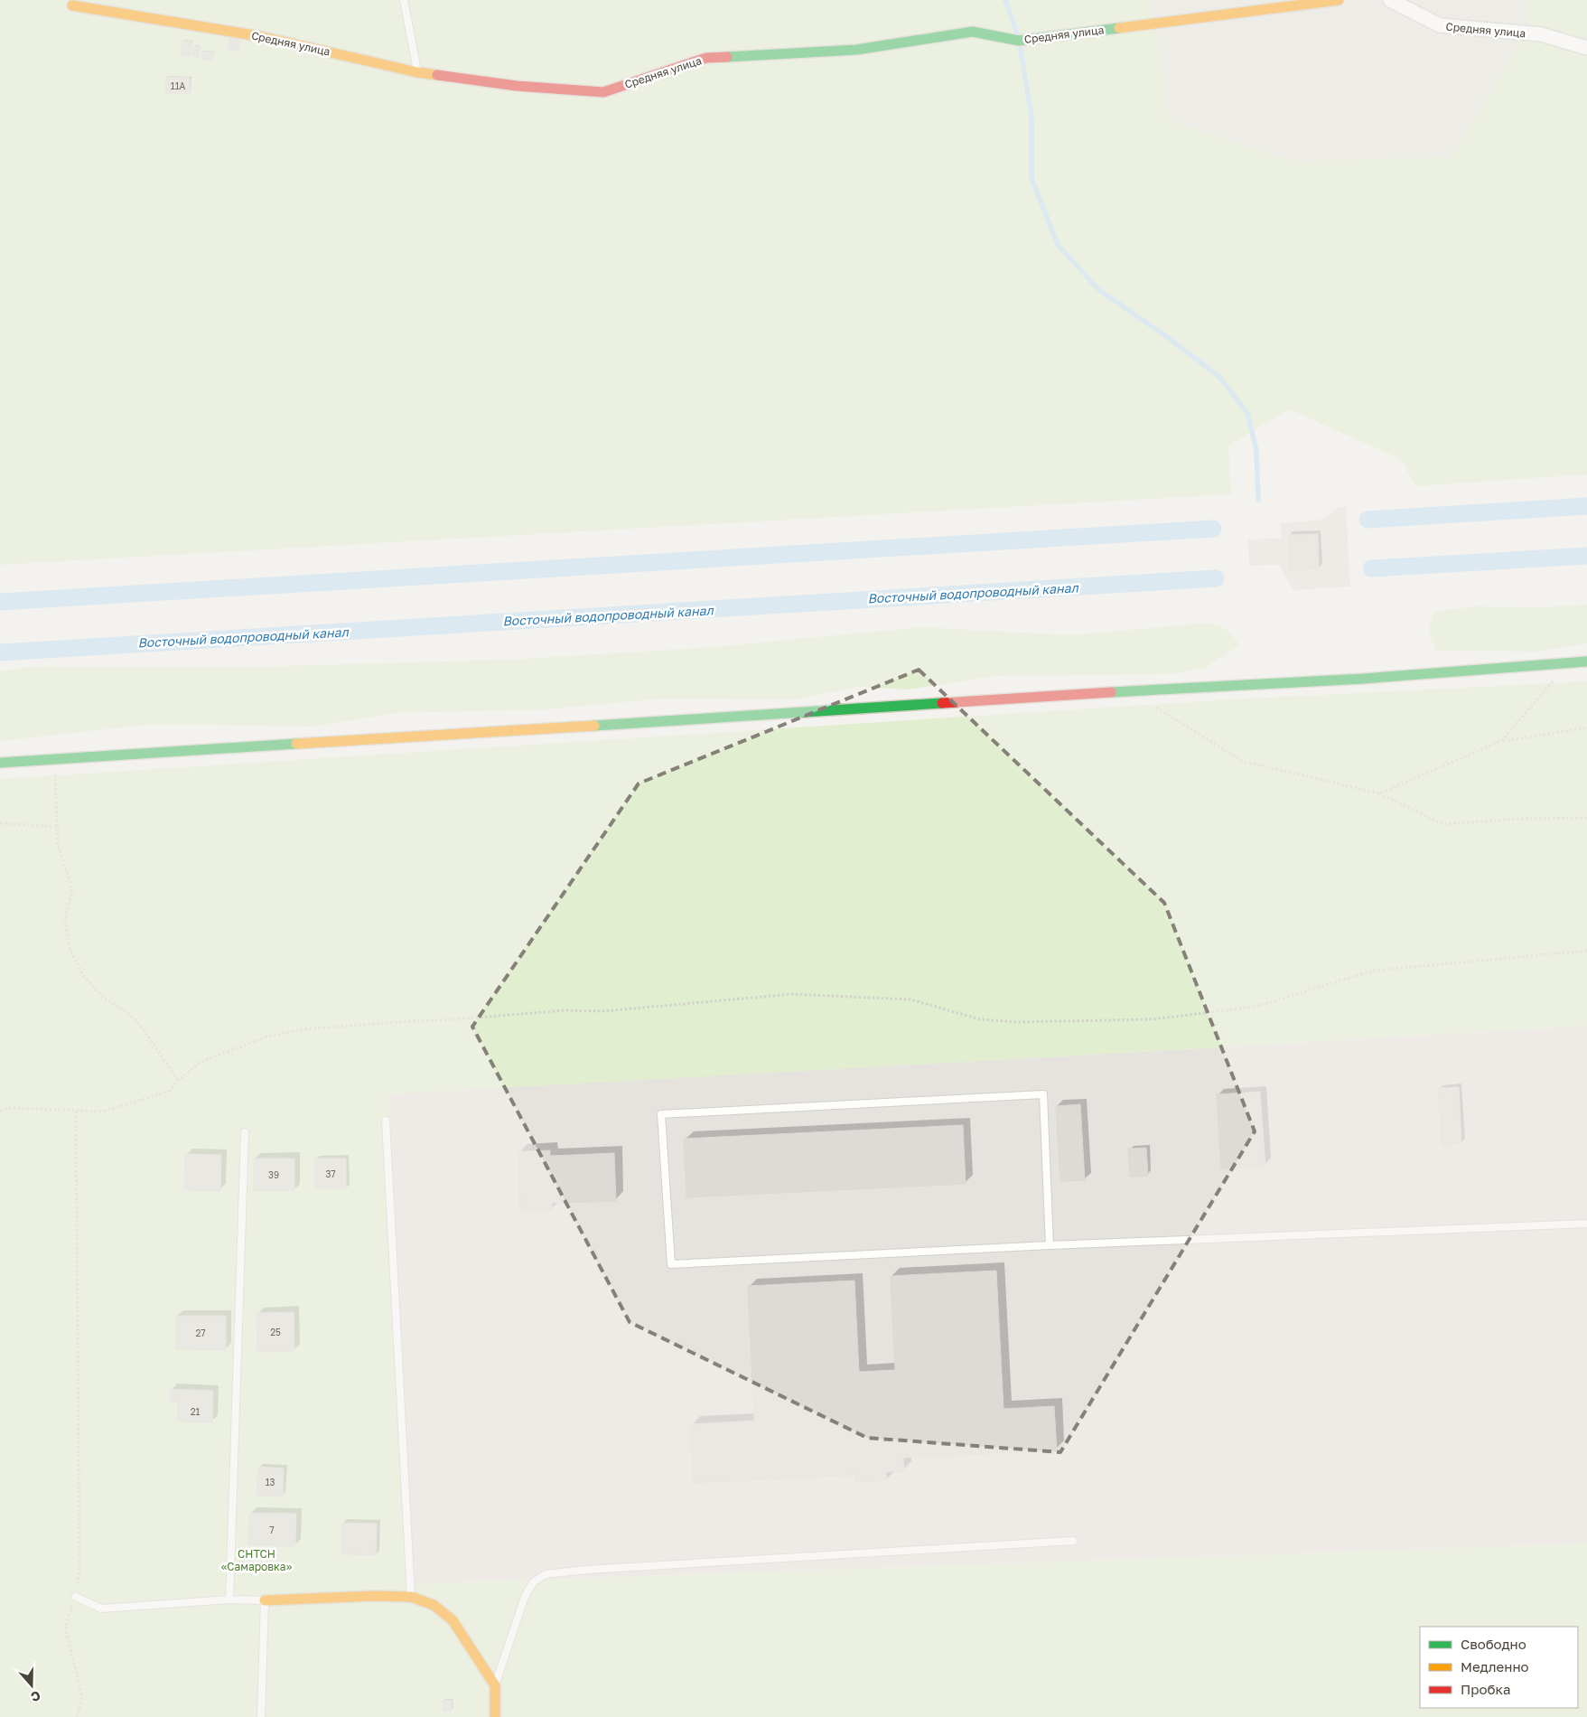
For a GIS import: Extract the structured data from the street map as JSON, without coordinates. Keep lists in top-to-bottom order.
{
  "streets": {
    "street": ["Средняя улица"]
  },
  "water": ["Восточный водопроводный канал"],
  "parks": ["СНТСН «Самаровка»"],
  "house_numbers": [
    "11А",
    "37",
    "39",
    "25",
    "27",
    "21",
    "13",
    "7"
  ],
  "legend": ["Свободно", "Медленно", "Пробка"],
  "north": "bottom"
}
